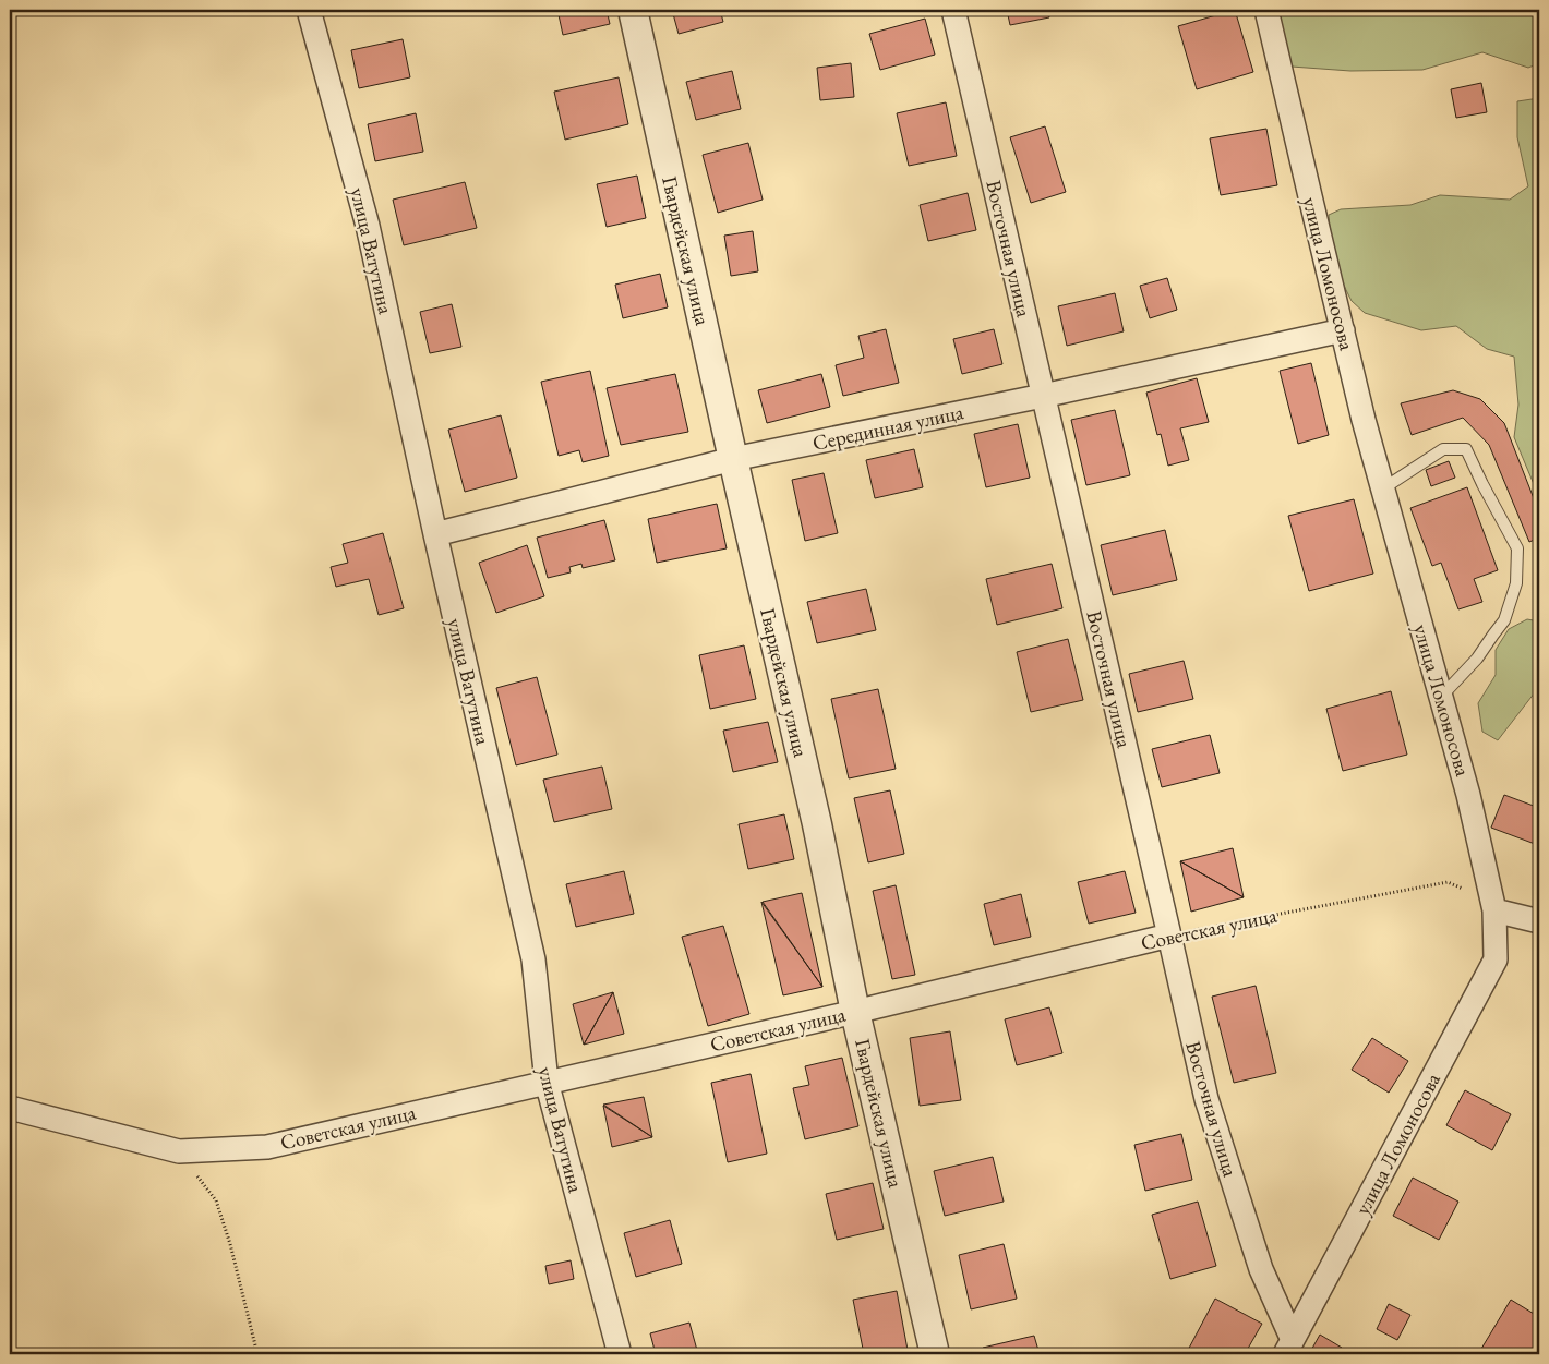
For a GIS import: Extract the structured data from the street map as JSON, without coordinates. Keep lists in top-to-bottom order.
{
  "streets": {
    "street": [
      "Восточная улица",
      "улица Ватутина",
      "Гвардейская улица",
      "улица Ломоносова",
      "Серединная улица",
      "Советская улица"
    ]
  },
  "crossings": [
    ["Восточная улица", "улица Ломоносова"],
    ["Восточная улица", "Серединная улица"],
    ["Восточная улица", "Советская улица"],
    ["улица Ватутина", "Серединная улица"],
    ["улица Ватутина", "Советская улица"],
    ["Гвардейская улица", "Серединная улица"],
    ["Гвардейская улица", "Советская улица"],
    ["улица Ломоносова", "Серединная улица"],
    ["улица Ломоносова", "Советская улица"]
  ]
}
